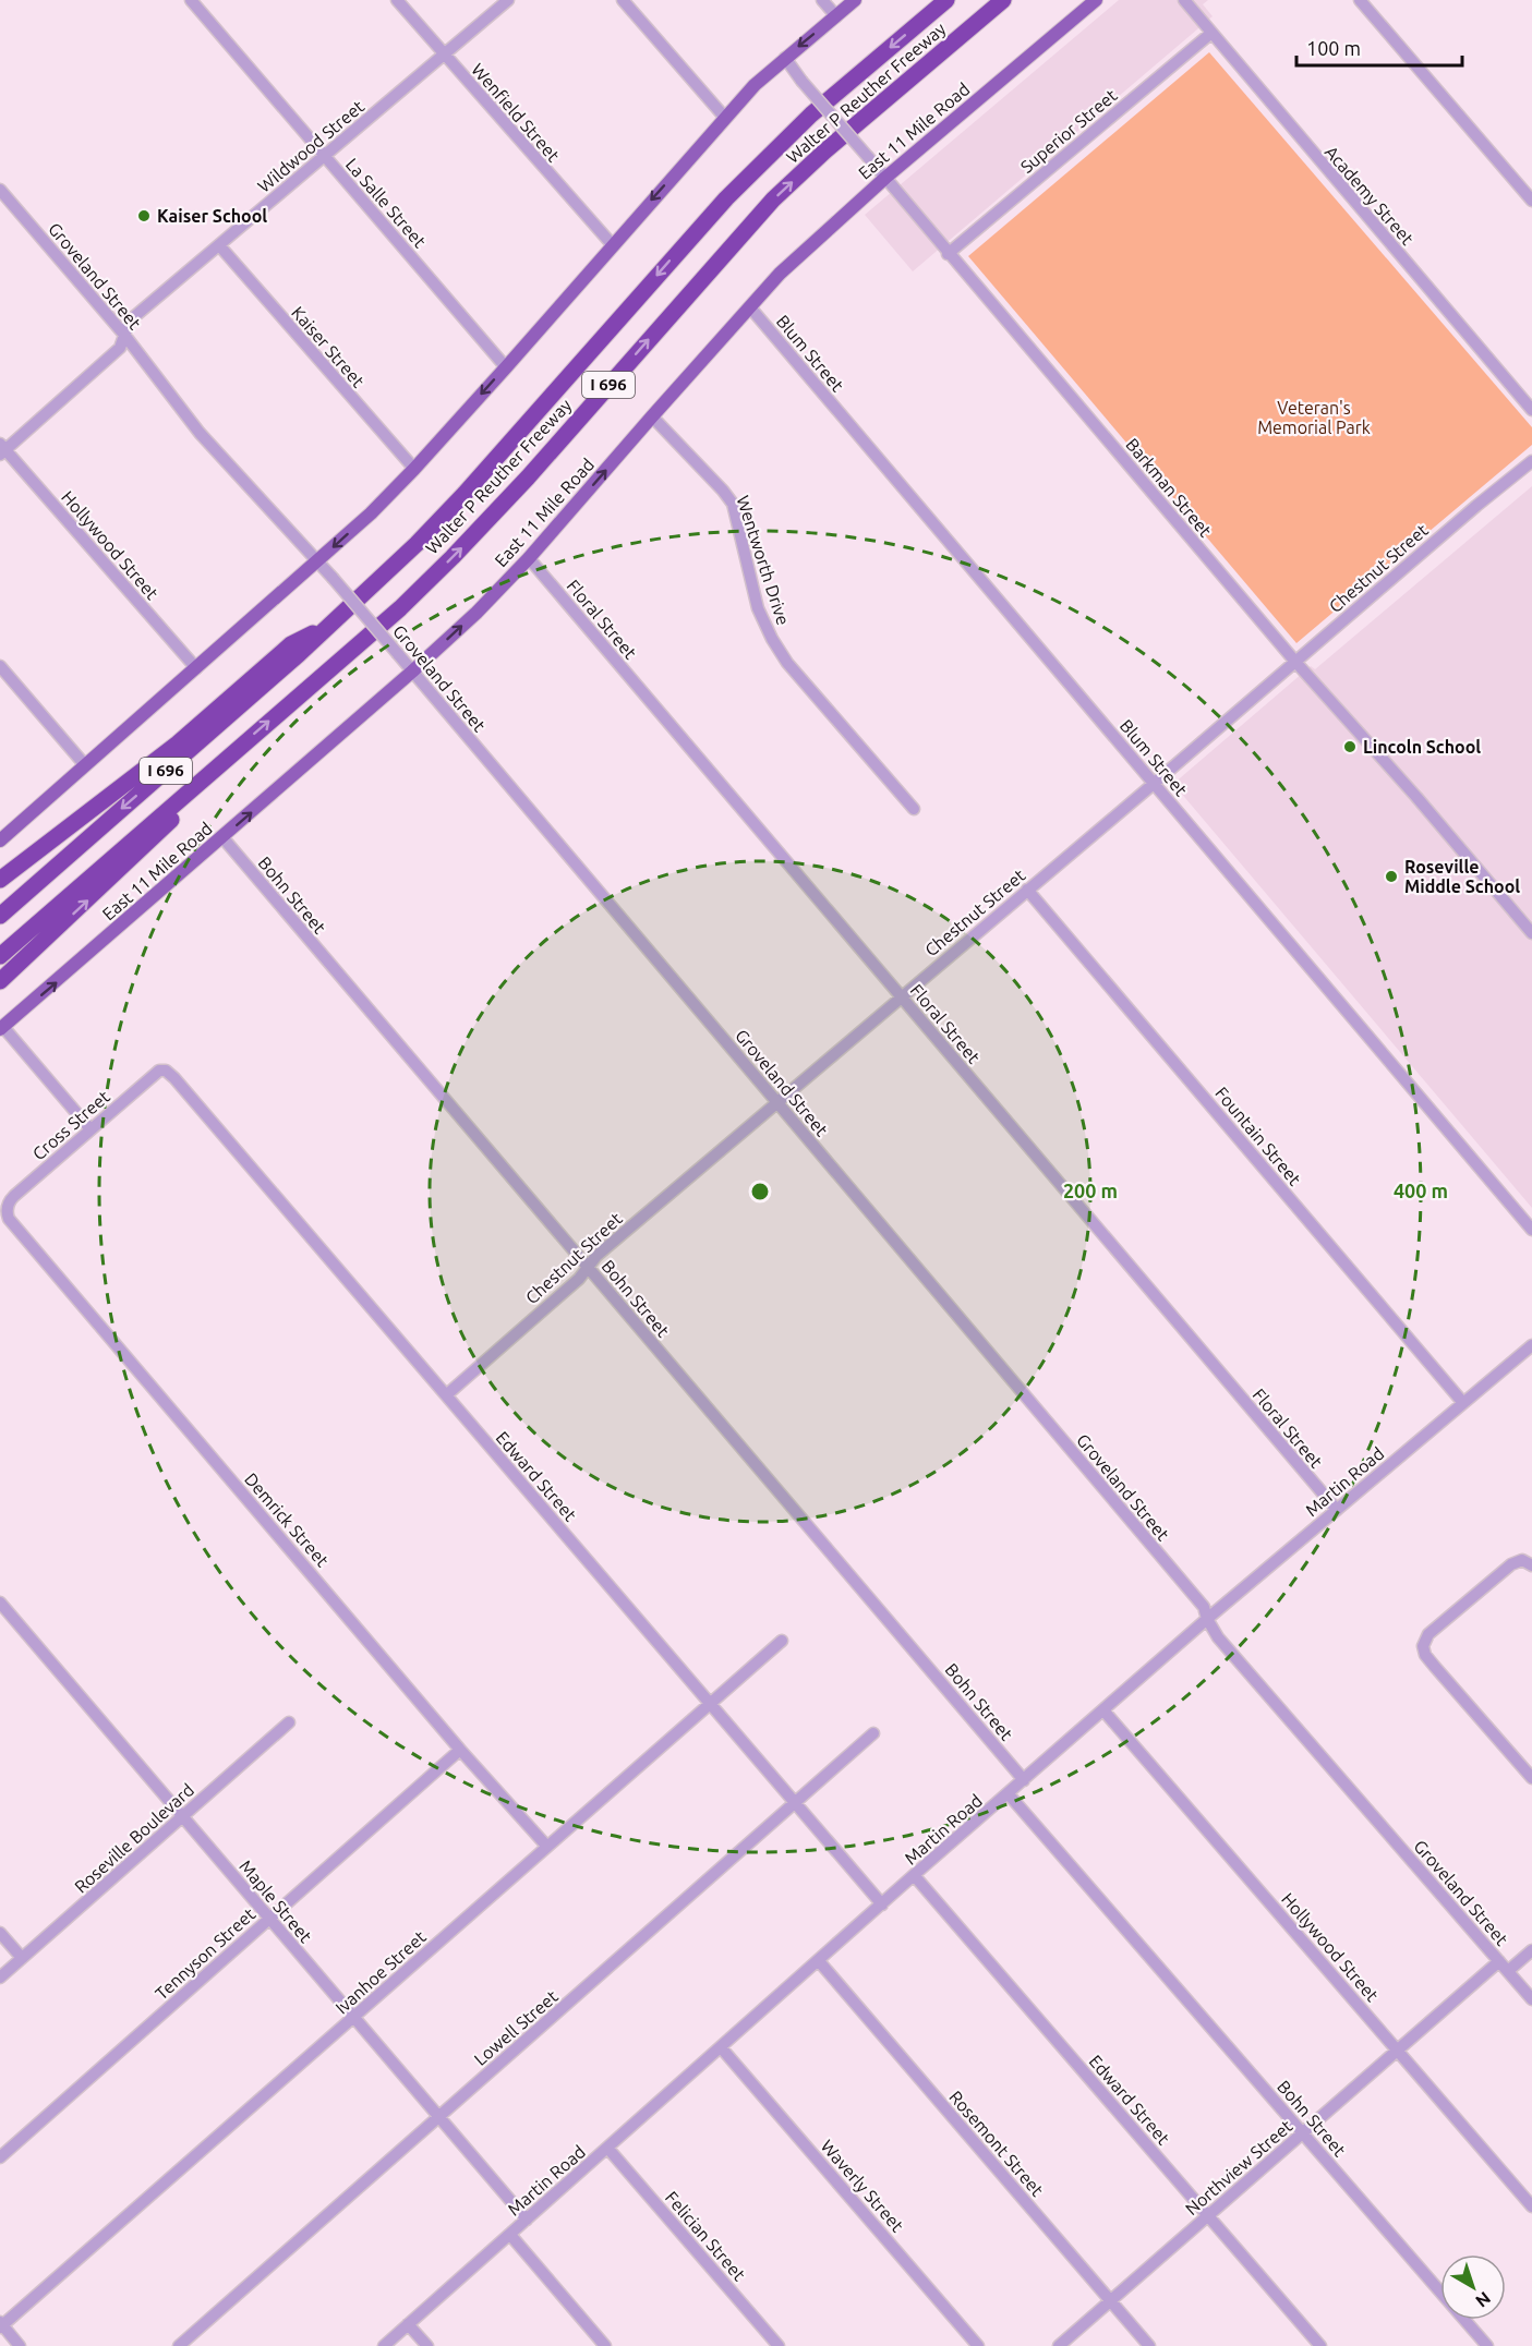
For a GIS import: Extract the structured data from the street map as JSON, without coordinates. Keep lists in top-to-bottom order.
{
  "streets": {
    "highway": ["Walter P Reuther Freeway", "I 696"],
    "main road": ["East 11 Mile Road"],
    "street": [
      "Wenfield Street",
      "Superior Street",
      "Wildwood Street",
      "Academy Street",
      "La Salle Street",
      "Groveland Street",
      "Kaiser Street",
      "Blum Street",
      "Barkman Street",
      "Hollywood Street",
      "Wentworth Drive",
      "Chestnut Street",
      "Floral Street",
      "Bohn Street",
      "Cross Street",
      "Fountain Street",
      "Edward Street",
      "Martin Road",
      "Demrick Street",
      "Roseville Boulevard",
      "Maple Street",
      "Tennyson Street",
      "Ivanhoe Street",
      "Lowell Street",
      "Rosemont Street",
      "Northview Street",
      "Waverly Street",
      "Felician Street"
    ]
  },
  "crossings": [
    ["Wenfield Street", "Wildwood Street"],
    ["East 11 Mile Road", "Groveland Street"],
    ["East 11 Mile Road", "Blum Street"],
    ["East 11 Mile Road", "Barkman Street"],
    ["East 11 Mile Road", "Wentworth Drive"],
    ["East 11 Mile Road", "Floral Street"],
    ["East 11 Mile Road", "Bohn Street"],
    ["Superior Street", "Academy Street"],
    ["Superior Street", "Barkman Street"],
    ["Wildwood Street", "La Salle Street"],
    ["Wildwood Street", "Groveland Street"],
    ["Wildwood Street", "Kaiser Street"],
    ["Wildwood Street", "Hollywood Street"],
    ["Groveland Street", "Chestnut Street"],
    ["Groveland Street", "Martin Road"],
    ["Groveland Street", "Northview Street"],
    ["Blum Street", "Chestnut Street"],
    ["Barkman Street", "Chestnut Street"],
    ["Hollywood Street", "Martin Road"],
    ["Hollywood Street", "Northview Street"],
    ["Chestnut Street", "Floral Street"],
    ["Chestnut Street", "Bohn Street"],
    ["Chestnut Street", "Fountain Street"],
    ["Chestnut Street", "Edward Street"],
    ["Floral Street", "Martin Road"],
    ["Bohn Street", "Martin Road"],
    ["Bohn Street", "Northview Street"],
    ["Cross Street", "Edward Street"],
    ["Cross Street", "Demrick Street"],
    ["Fountain Street", "Martin Road"],
    ["Edward Street", "Martin Road"],
    ["Edward Street", "Ivanhoe Street"],
    ["Edward Street", "Lowell Street"],
    ["Edward Street", "Northview Street"],
    ["Martin Road", "Maple Street"],
    ["Martin Road", "Rosemont Street"],
    ["Martin Road", "Waverly Street"],
    ["Martin Road", "Felician Street"],
    ["Demrick Street", "Tennyson Street"],
    ["Demrick Street", "Ivanhoe Street"],
    ["Roseville Boulevard", "Maple Street"],
    ["Maple Street", "Tennyson Street"],
    ["Maple Street", "Ivanhoe Street"],
    ["Maple Street", "Lowell Street"],
    ["Rosemont Street", "Northview Street"]
  ],
  "one_way": ["East 11 Mile Road"],
  "parks": ["Veteran's Memorial Park"],
  "places": ["Kaiser School", "Lincoln School", "Roseville Middle School"],
  "scale_bar": "100 m",
  "north": "bottom right",
  "rings": ["200 m", "400 m"]
}
